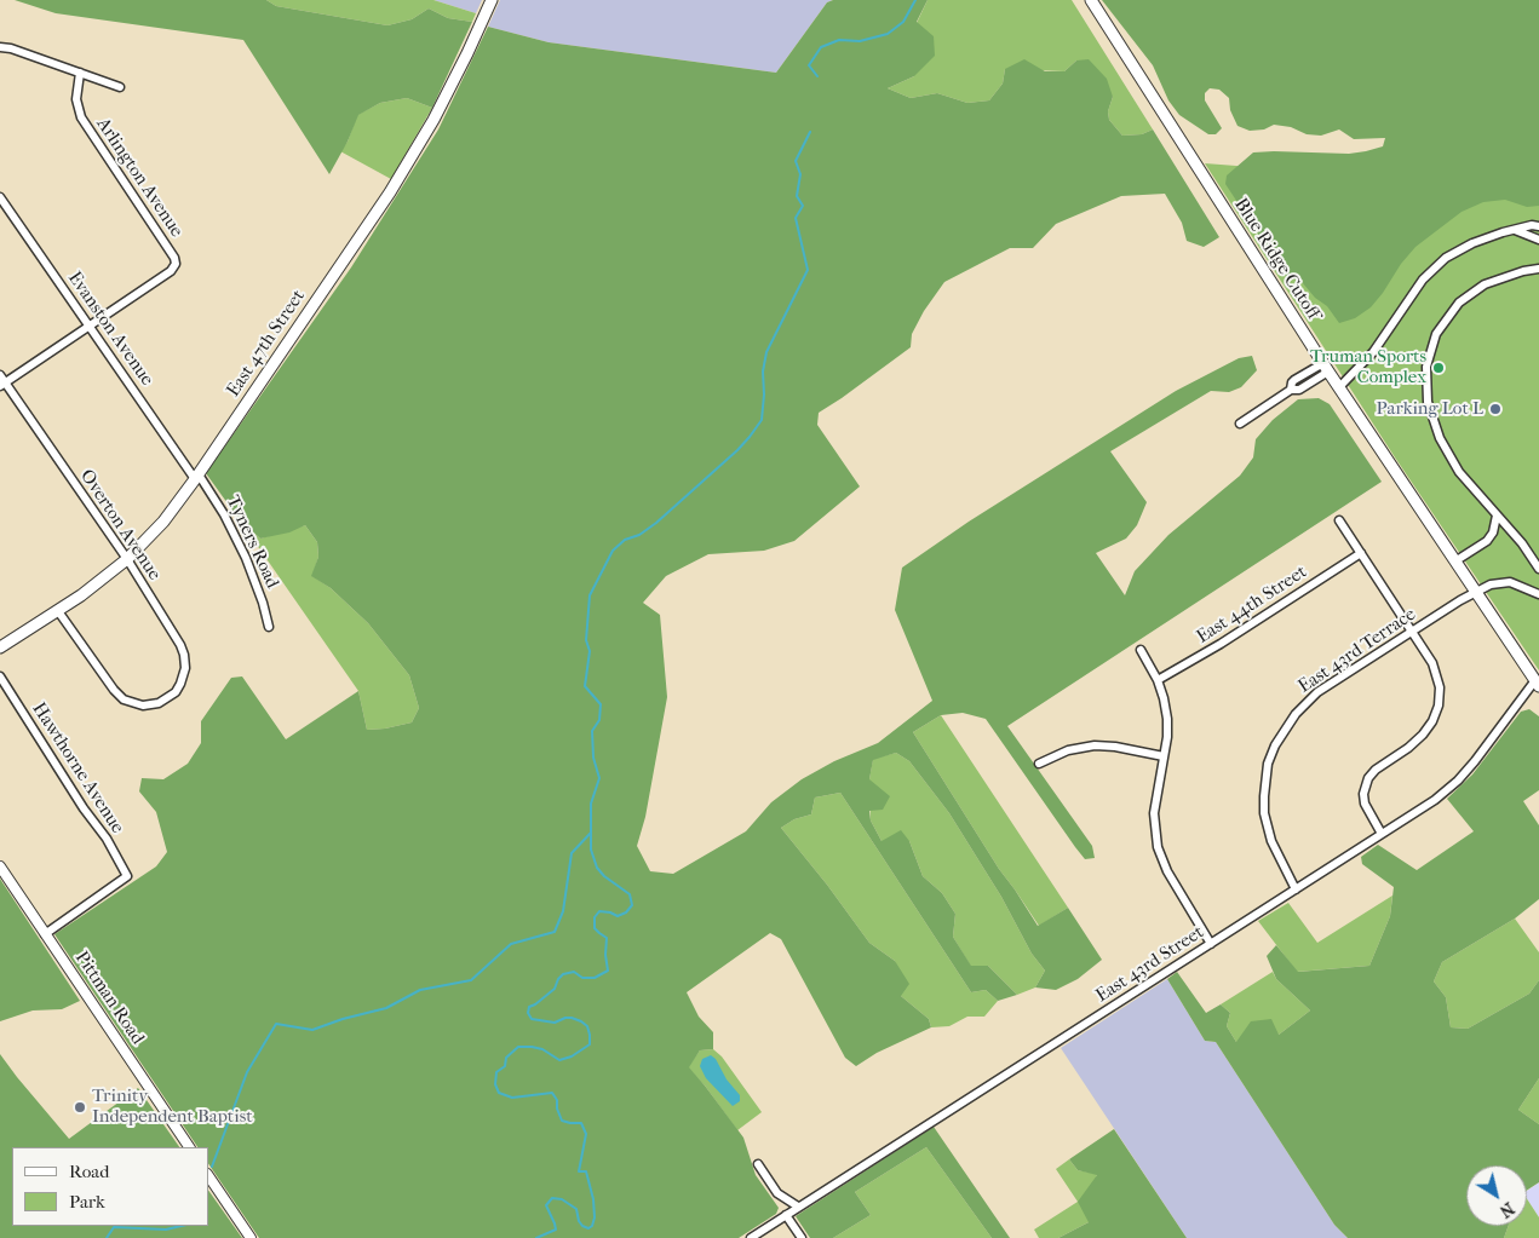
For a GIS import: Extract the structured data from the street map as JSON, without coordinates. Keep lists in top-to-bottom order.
{
  "streets": {
    "main road": ["Blue Ridge Cutoff", "East 47th Street"],
    "street": [
      "Arlington Avenue",
      "Evanston Avenue",
      "Overton Avenue",
      "Tyners Road",
      "East 44th Street",
      "East 43rd Terrace",
      "Hawthorne Avenue",
      "East 43rd Street",
      "Pittman Road"
    ]
  },
  "crossings": [
    ["Arlington Avenue", "Evanston Avenue"],
    ["Blue Ridge Cutoff", "East 43rd Terrace"],
    ["Blue Ridge Cutoff", "East 43rd Street"],
    ["Evanston Avenue", "East 47th Street"],
    ["Evanston Avenue", "Tyners Road"],
    ["East 47th Street", "Overton Avenue"],
    ["East 47th Street", "Tyners Road"],
    ["East 43rd Terrace", "East 43rd Street"],
    ["Hawthorne Avenue", "Pittman Road"]
  ],
  "places": ["Truman Sports Complex", "Parking Lot L", "Trinity Independent Baptist"],
  "legend": ["Road", "Park"],
  "north": "bottom right"
}
